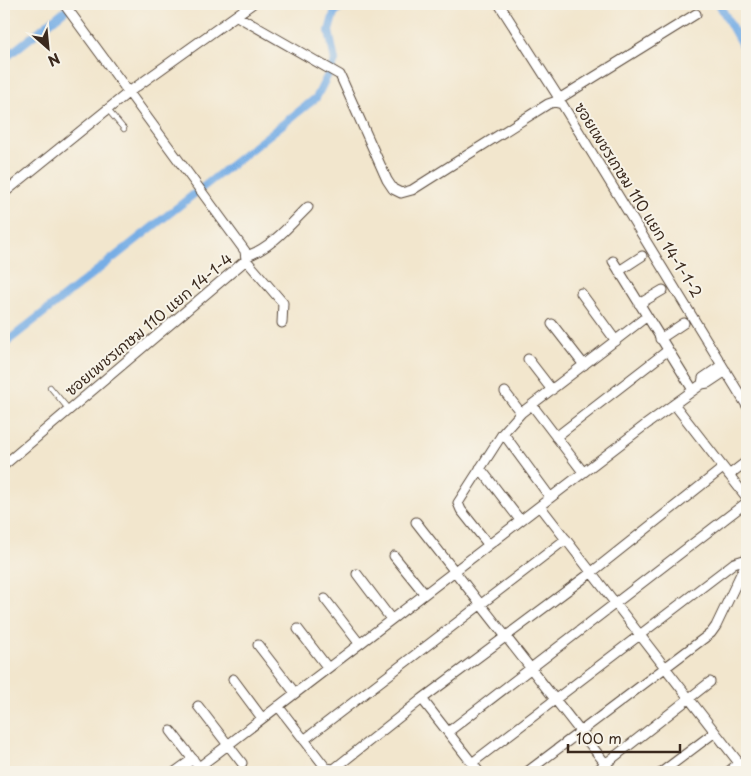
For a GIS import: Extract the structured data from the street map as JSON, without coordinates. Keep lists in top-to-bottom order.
{
  "streets": {
    "street": ["ซอยเพชรเกษม 110 แยก 14-1-1-2", "ซอยเพชรเกษม 110 แยก 14-1-4"]
  },
  "scale_bar": "100 m",
  "north": "bottom right"
}
